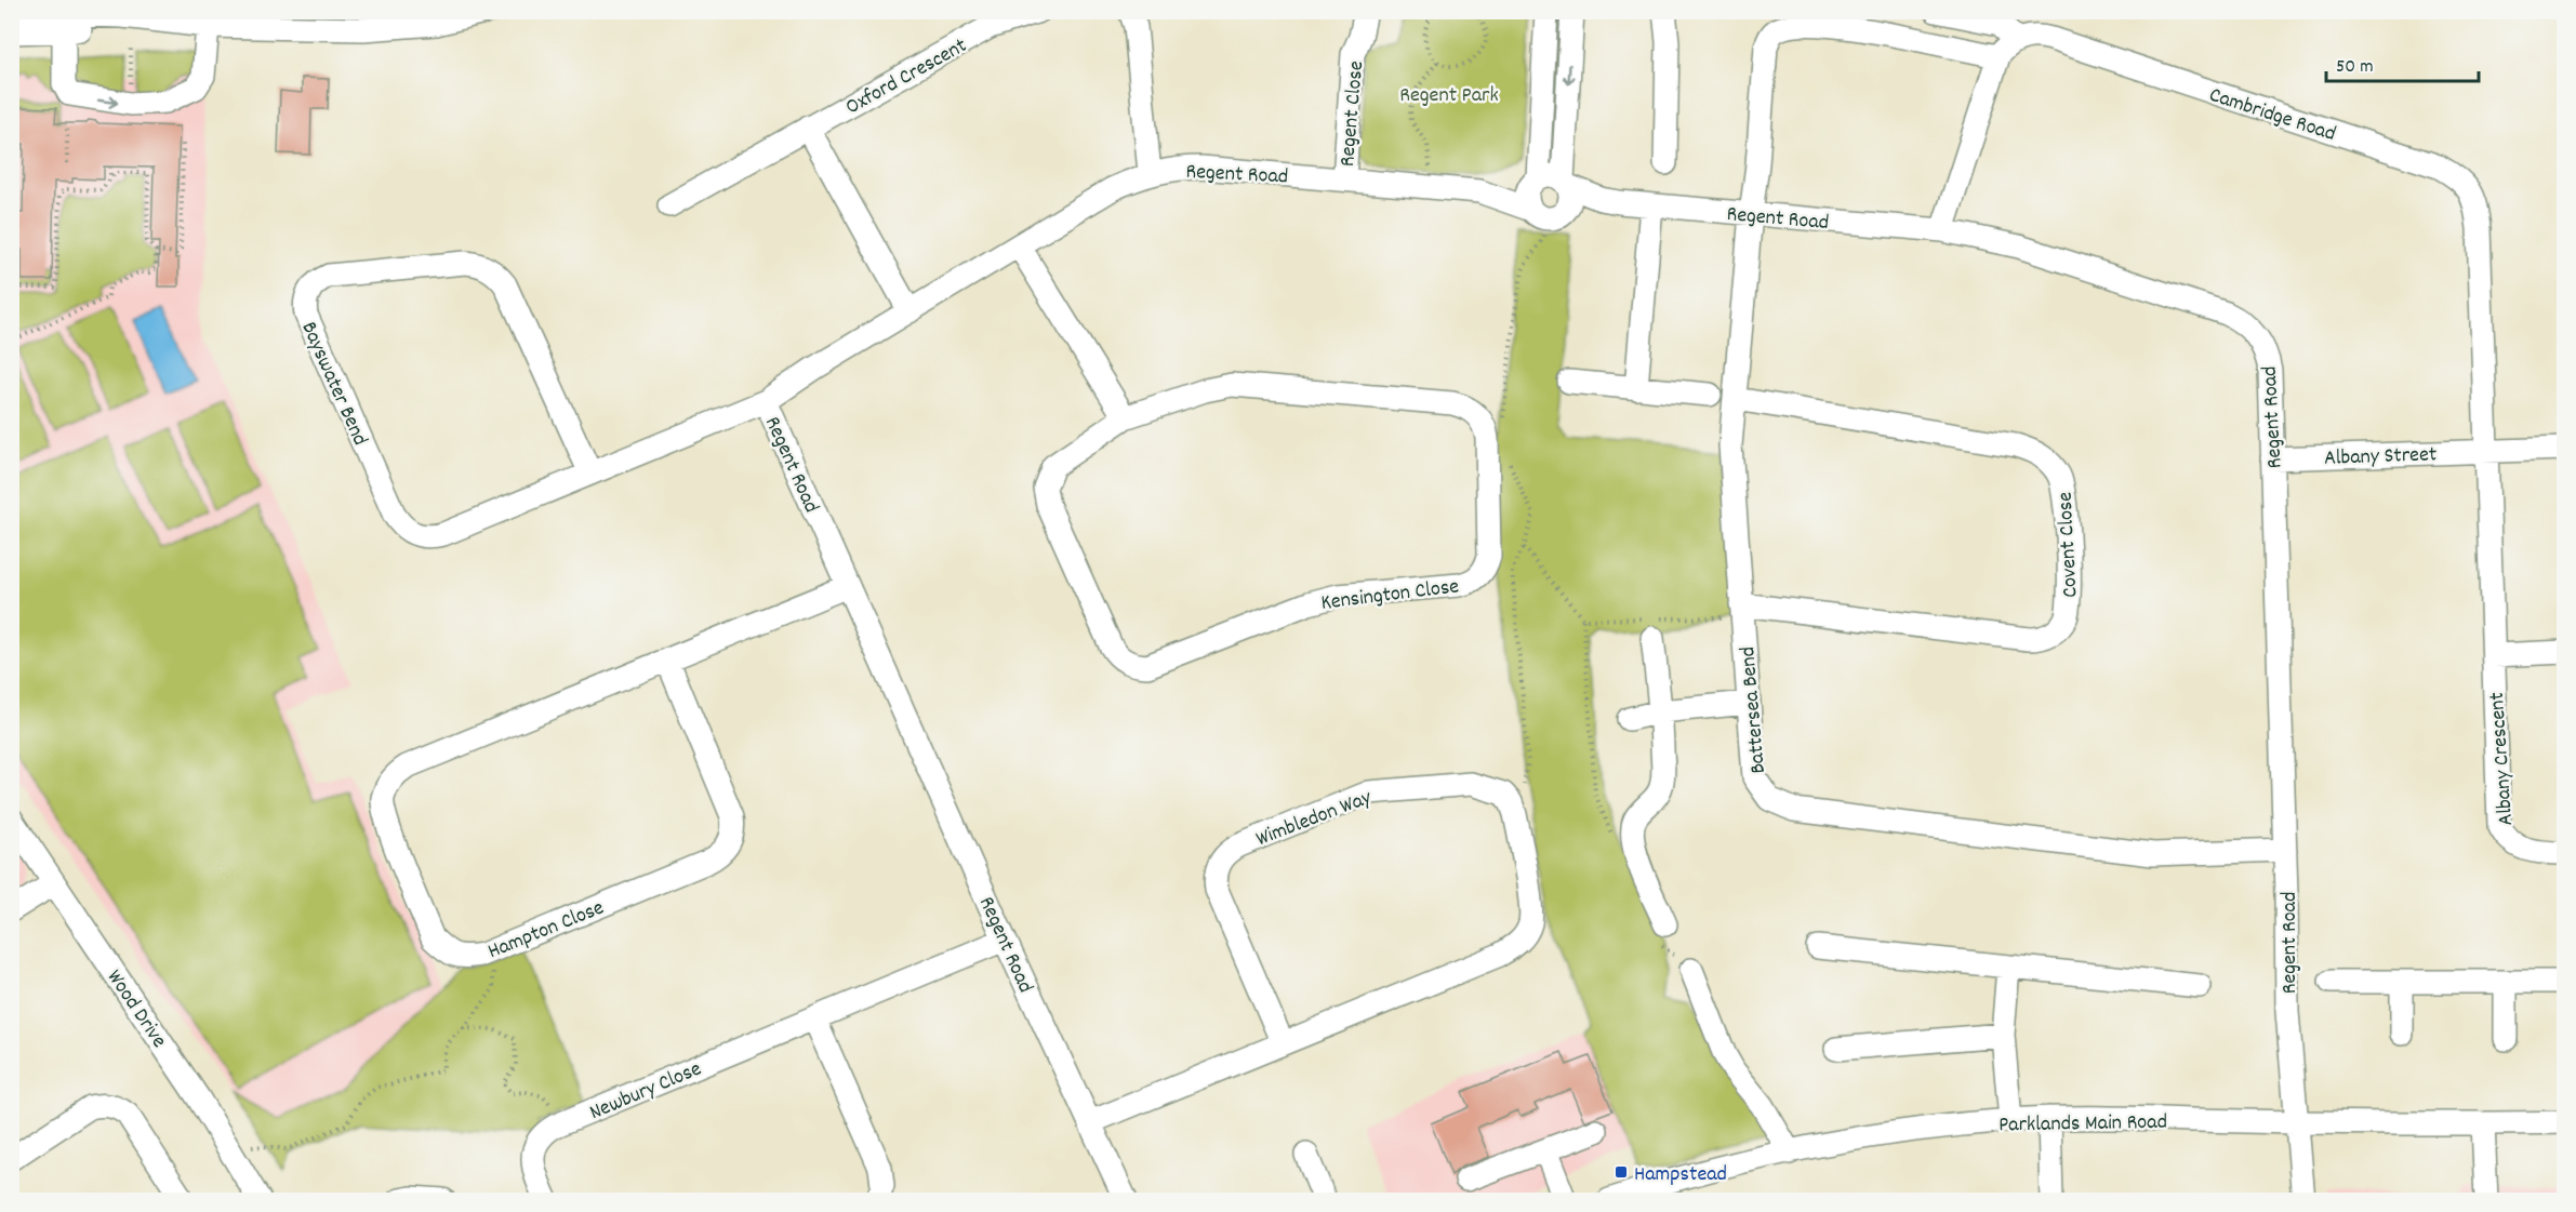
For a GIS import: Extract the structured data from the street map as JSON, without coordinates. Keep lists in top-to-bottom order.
{
  "streets": {
    "street": [
      "Oxford Crescent",
      "Cambridge Road",
      "Regent Close",
      "Regent Road",
      "Bayswater Bend",
      "Albany Street",
      "Covent Close",
      "Kensington Close",
      "Battersea Bend",
      "Albany Crescent",
      "Wimbledon Way",
      "Hampton Close",
      "Wood Drive",
      "Newbury Close",
      "Parklands Main Road"
    ]
  },
  "crossings": [
    ["Cambridge Road", "Albany Street"],
    ["Cambridge Road", "Albany Crescent"],
    ["Regent Close", "Regent Road"],
    ["Regent Road", "Bayswater Bend"],
    ["Regent Road", "Albany Street"],
    ["Regent Road", "Battersea Bend"],
    ["Regent Road", "Hampton Close"],
    ["Regent Road", "Newbury Close"],
    ["Regent Road", "Parklands Main Road"],
    ["Albany Street", "Albany Crescent"],
    ["Covent Close", "Battersea Bend"]
  ],
  "parks": ["Regent Park"],
  "places": {
    "transit": ["Hampstead"]
  },
  "scale_bar": "50 m"
}
